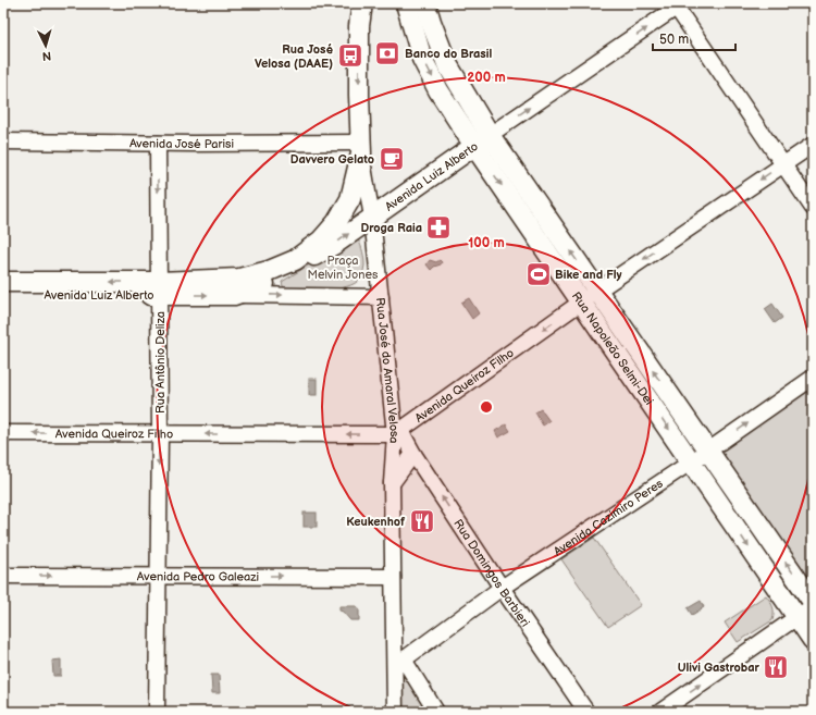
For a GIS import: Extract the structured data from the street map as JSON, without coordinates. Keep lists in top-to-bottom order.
{
  "streets": {
    "main road": ["Avenida Luiz Alberto", "Rua Napoleão Selmi-Dei", "Rua José do Amaral Velosa"],
    "street": [
      "Avenida José Parisi",
      "Rua Antônio Deliza",
      "Avenida Queiroz Filho",
      "Avenida Cazimiro Peres",
      "Rua Domingos Barbieri",
      "Avenida Pedro Galeazi"
    ]
  },
  "crossings": [
    ["Avenida José Parisi", "Rua Antônio Deliza"],
    ["Avenida José Parisi", "Rua José do Amaral Velosa"],
    ["Avenida Luiz Alberto", "Rua Napoleão Selmi-Dei"],
    ["Avenida Luiz Alberto", "Rua Antônio Deliza"],
    ["Avenida Luiz Alberto", "Rua José do Amaral Velosa"],
    ["Rua Napoleão Selmi-Dei", "Avenida Queiroz Filho"],
    ["Rua Napoleão Selmi-Dei", "Avenida Cazimiro Peres"],
    ["Rua Antônio Deliza", "Avenida Queiroz Filho"],
    ["Rua Antônio Deliza", "Avenida Pedro Galeazi"],
    ["Rua José do Amaral Velosa", "Avenida Queiroz Filho"],
    ["Rua José do Amaral Velosa", "Avenida Cazimiro Peres"],
    ["Rua José do Amaral Velosa", "Rua Domingos Barbieri"],
    ["Rua José do Amaral Velosa", "Avenida Pedro Galeazi"],
    ["Avenida Queiroz Filho", "Rua Domingos Barbieri"],
    ["Avenida Cazimiro Peres", "Rua Domingos Barbieri"]
  ],
  "one_way": [
    "Rua Antônio Deliza",
    "Avenida Queiroz Filho",
    "Rua Domingos Barbieri",
    "Avenida Pedro Galeazi"
  ],
  "parks": ["Praça Melvin Jones"],
  "places": {
    "bank": ["Banco do Brasil"],
    "bus stop": ["Rua José Velosa (DAAE)"],
    "cafe": ["Davvero Gelato"],
    "pharmacy": ["Droga Raia"],
    "sports": ["Bike and Fly"],
    "restaurant": ["Keukenhof", "Ulivi Gastrobar"]
  },
  "scale_bar": "50 m",
  "north": "bottom",
  "rings": ["200 m", "100 m"]
}
